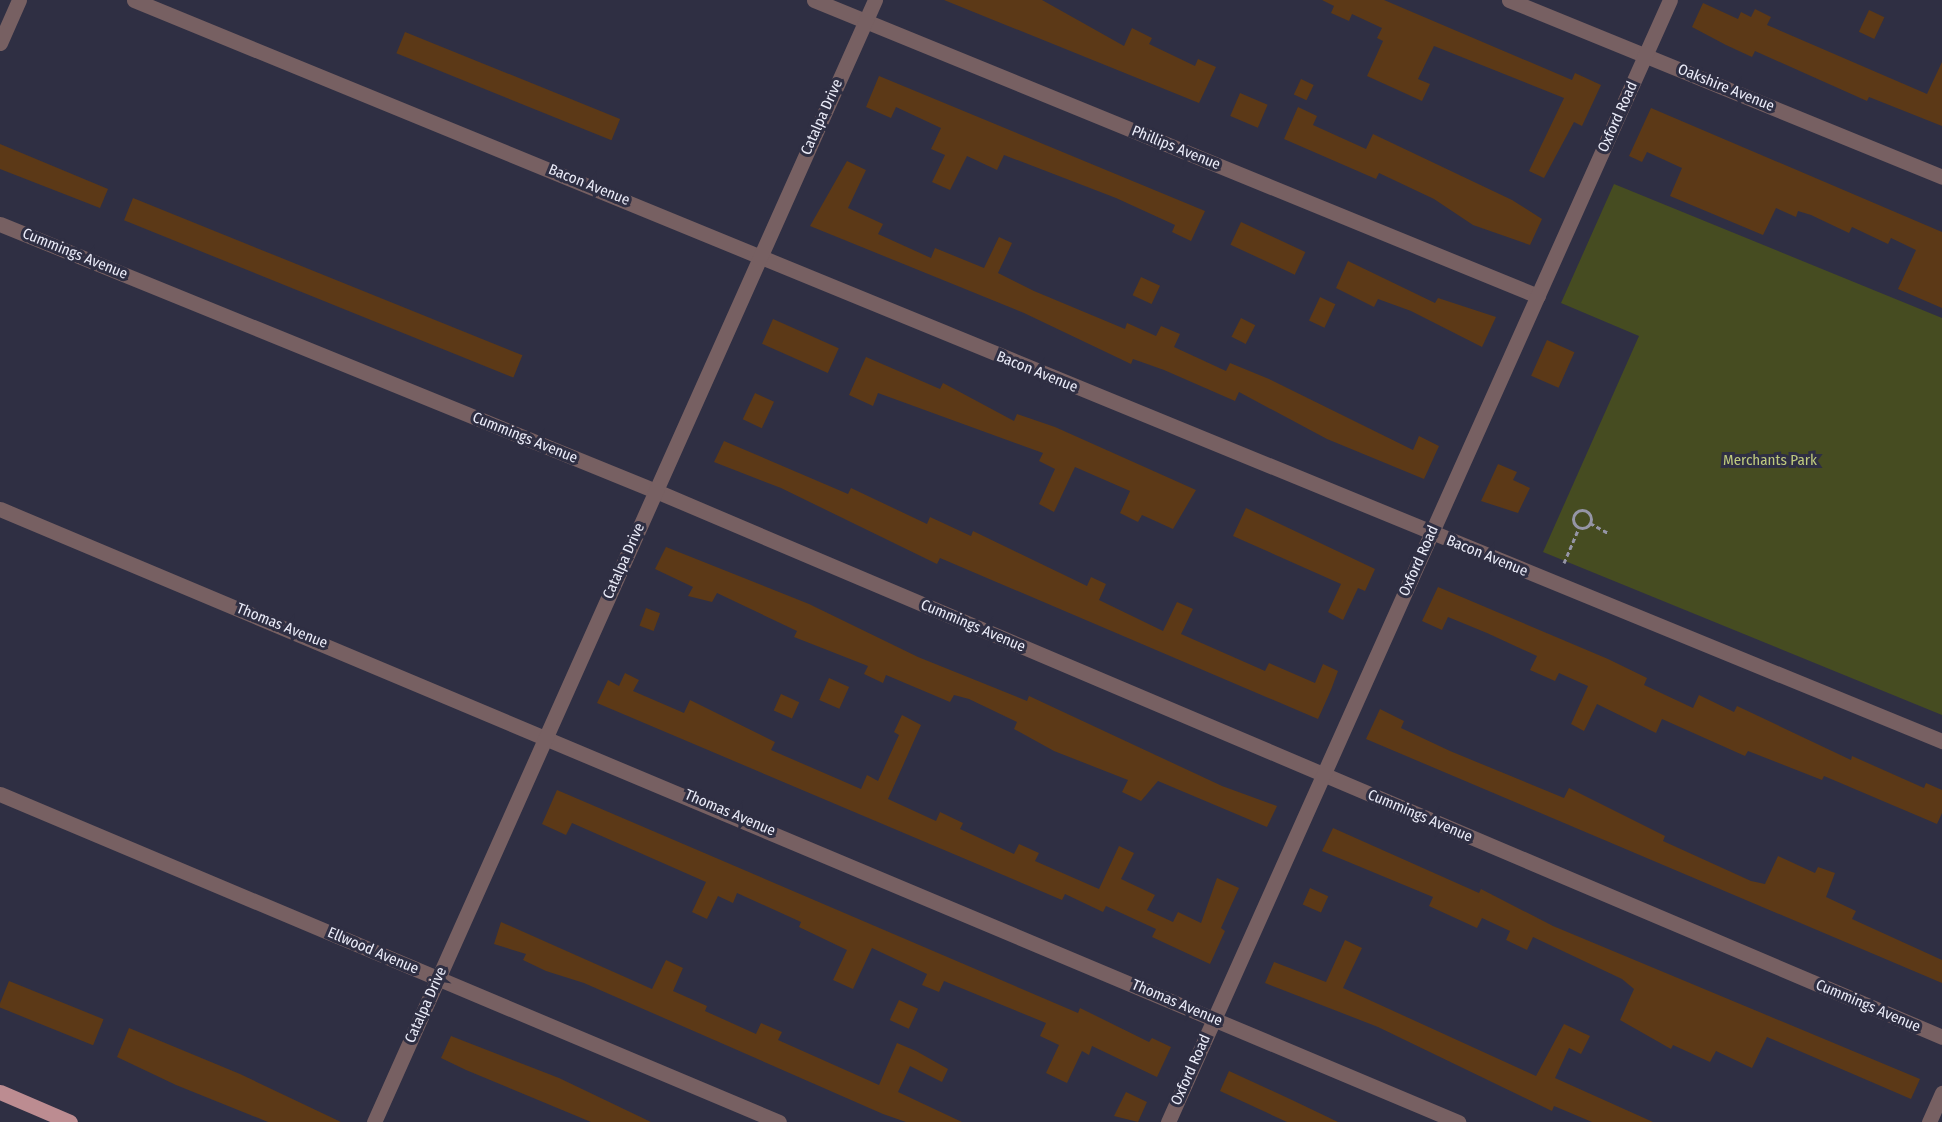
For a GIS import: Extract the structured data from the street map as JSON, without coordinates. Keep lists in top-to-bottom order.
{
  "streets": {
    "street": [
      "Oakshire Avenue",
      "Catalpa Drive",
      "Oxford Road",
      "Phillips Avenue",
      "Bacon Avenue",
      "Cummings Avenue",
      "Thomas Avenue",
      "Ellwood Avenue"
    ]
  },
  "crossings": [
    ["Oakshire Avenue", "Oxford Road"],
    ["Catalpa Drive", "Phillips Avenue"],
    ["Catalpa Drive", "Bacon Avenue"],
    ["Catalpa Drive", "Cummings Avenue"],
    ["Catalpa Drive", "Thomas Avenue"],
    ["Catalpa Drive", "Ellwood Avenue"],
    ["Oxford Road", "Phillips Avenue"],
    ["Oxford Road", "Bacon Avenue"],
    ["Oxford Road", "Cummings Avenue"],
    ["Oxford Road", "Thomas Avenue"]
  ],
  "parks": ["Merchants Park"]
}
